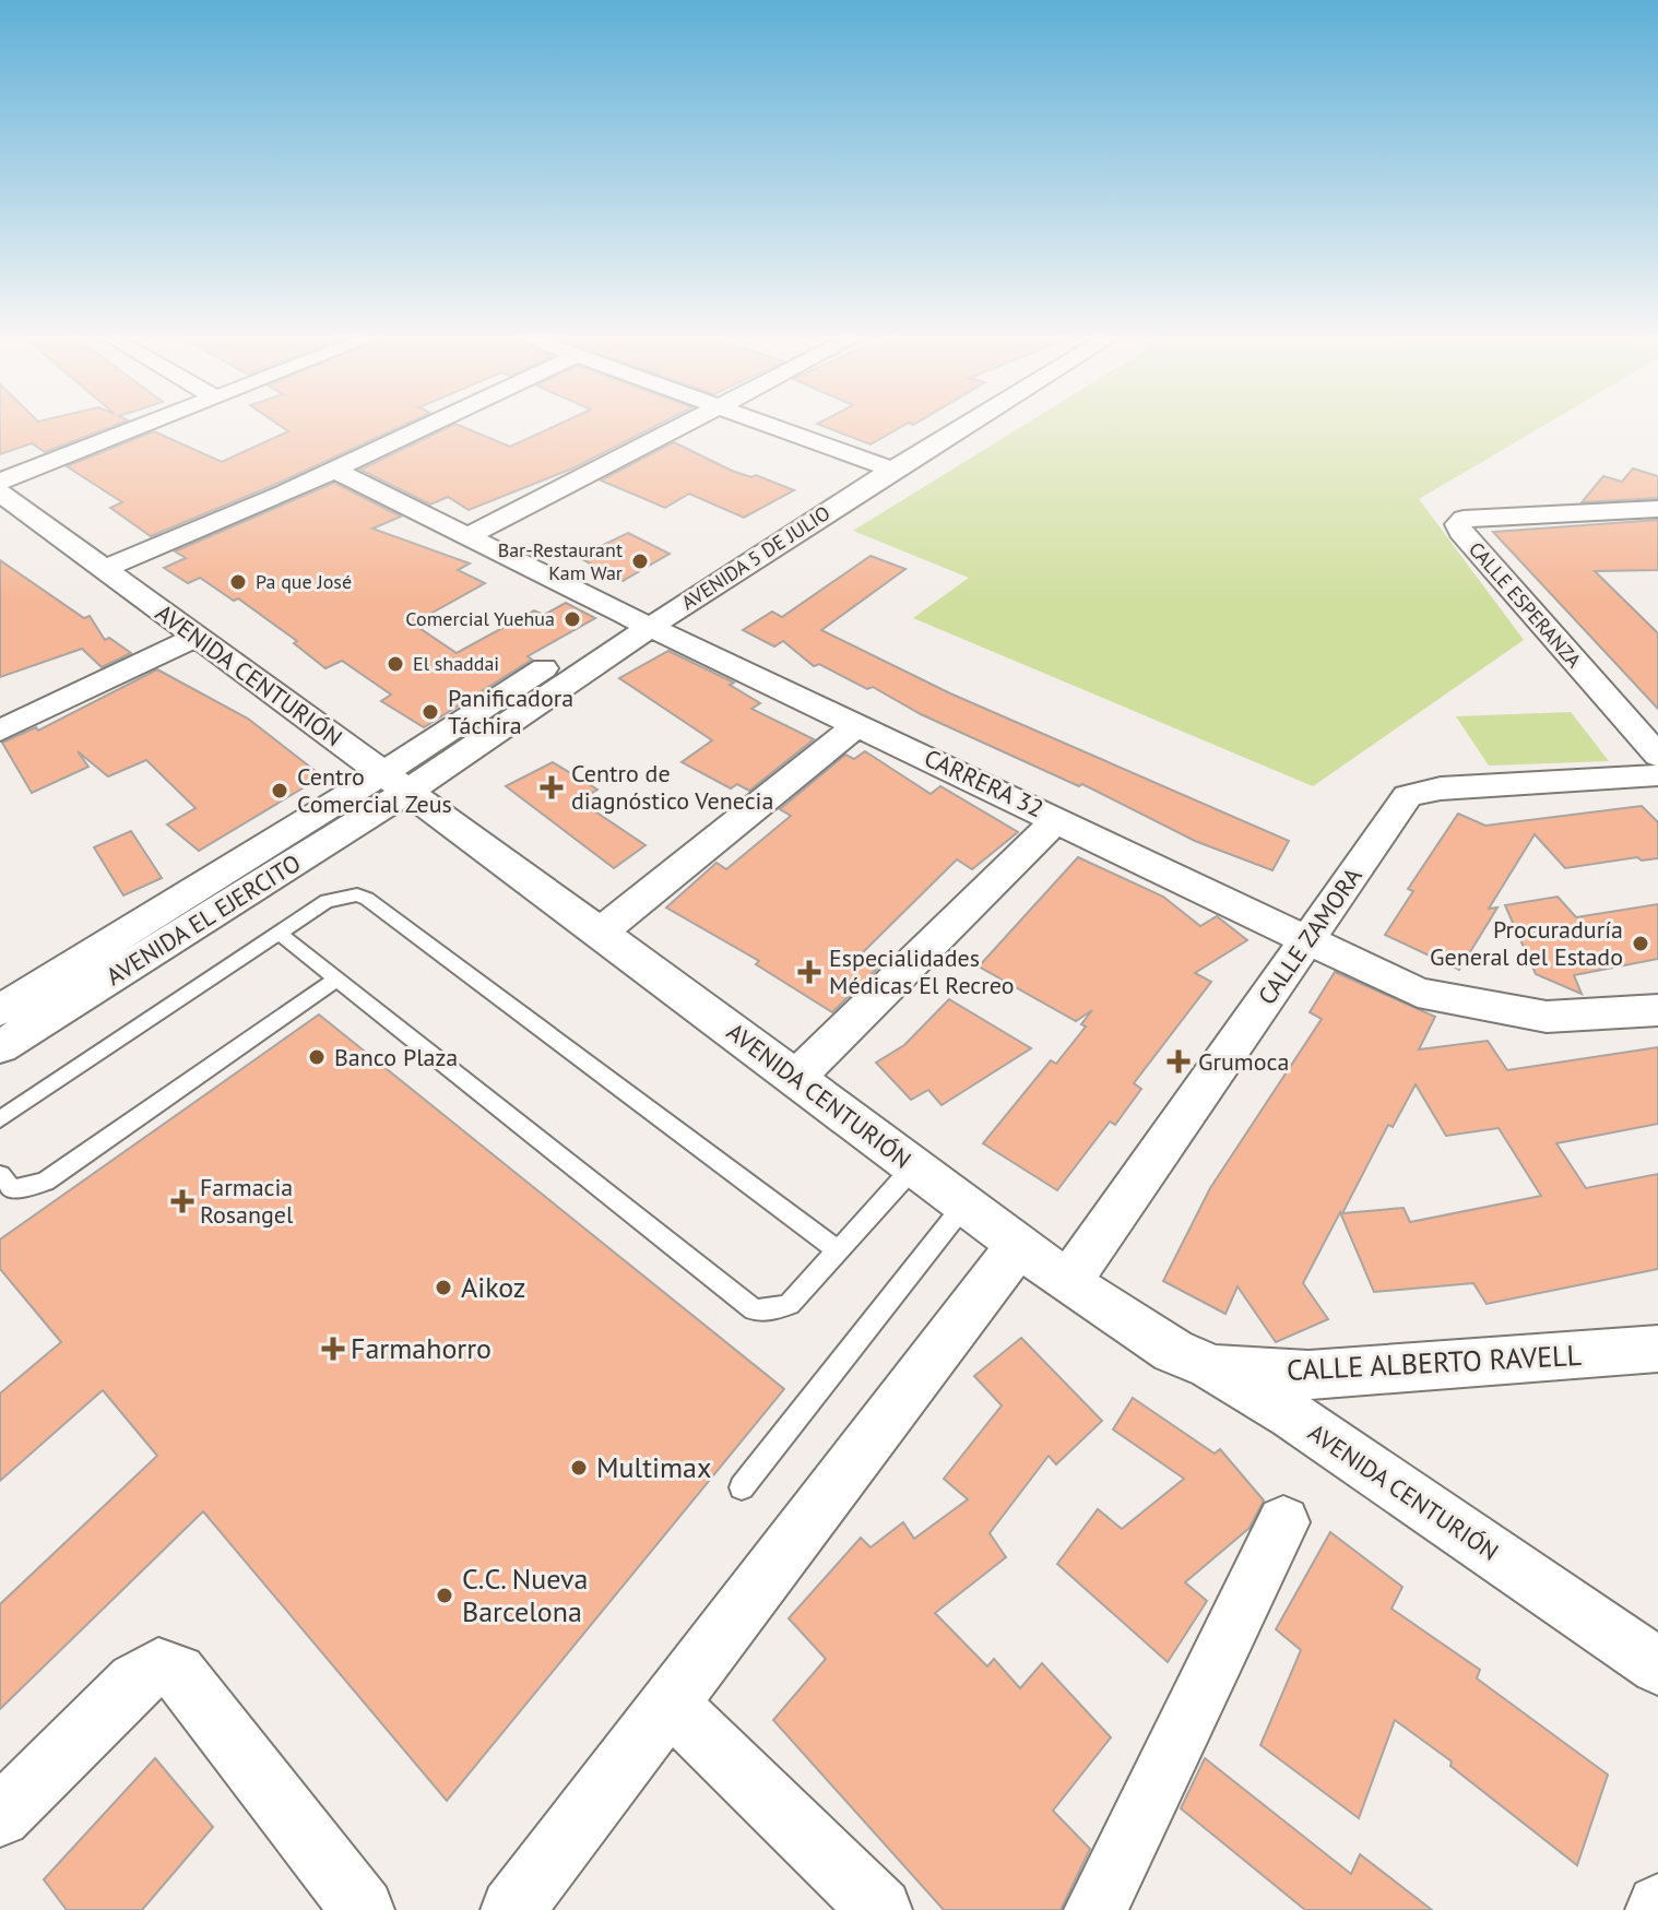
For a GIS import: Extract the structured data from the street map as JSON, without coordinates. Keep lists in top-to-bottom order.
{
  "streets": {
    "street": [
      "AVENIDA 5 DE JULIO",
      "CALLE ESPERANZA",
      "AVENIDA CENTURIÓN",
      "CARRERA 32",
      "AVENIDA EL EJERCITO",
      "CALLE ZAMORA",
      "CALLE ALBERTO RAVELL"
    ]
  },
  "crossings": [
    ["AVENIDA 5 DE JULIO", "AVENIDA CENTURIÓN"],
    ["AVENIDA 5 DE JULIO", "CARRERA 32"],
    ["AVENIDA 5 DE JULIO", "AVENIDA EL EJERCITO"],
    ["AVENIDA CENTURIÓN", "AVENIDA EL EJERCITO"],
    ["AVENIDA CENTURIÓN", "CALLE ZAMORA"],
    ["AVENIDA CENTURIÓN", "CALLE ALBERTO RAVELL"],
    ["CARRERA 32", "CALLE ZAMORA"]
  ],
  "places": {
    "other": [
      "Bar-Restaurant Kam War",
      "Pa que José",
      "Comercial Yuehua",
      "El shaddai",
      "Panificadora Táchira",
      "Centro Comercial Zeus",
      "Procuraduría General del Estado",
      "Banco Plaza",
      "Aikoz",
      "Multimax",
      "C.C. Nueva Barcelona"
    ],
    "health": [
      "Centro de diagnóstico Venecia",
      "Especialidades Médicas El Recreo",
      "Grumoca",
      "Farmacia Rosangel",
      "Farmahorro"
    ]
  }
}
